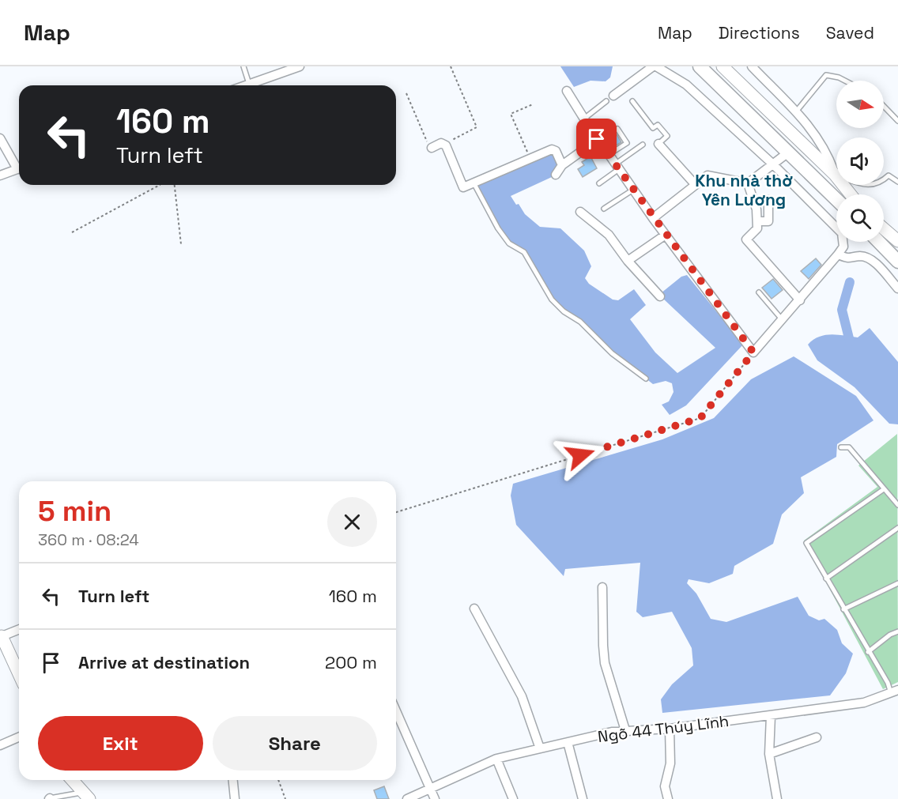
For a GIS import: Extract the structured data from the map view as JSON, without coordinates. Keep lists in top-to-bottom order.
{
  "streets": {
    "street": ["Ngõ 44 Thúy Lĩnh"]
  },
  "districts": ["Khu nhà thờ Yên Lương"],
  "north": "right",
  "page": {
    "header": "Map",
    "nav": ["Map", "Directions", "Saved"],
    "turn": ["160 m", "Turn left"],
    "heading": ["5 min", "360 m · 08:24"],
    "list": [
      {
        "name": "Turn left",
        "value": "160 m"
      },
      {
        "name": "Arrive at destination",
        "value": "200 m"
      }
    ],
    "buttons": ["Exit", "Share"]
  }
}
